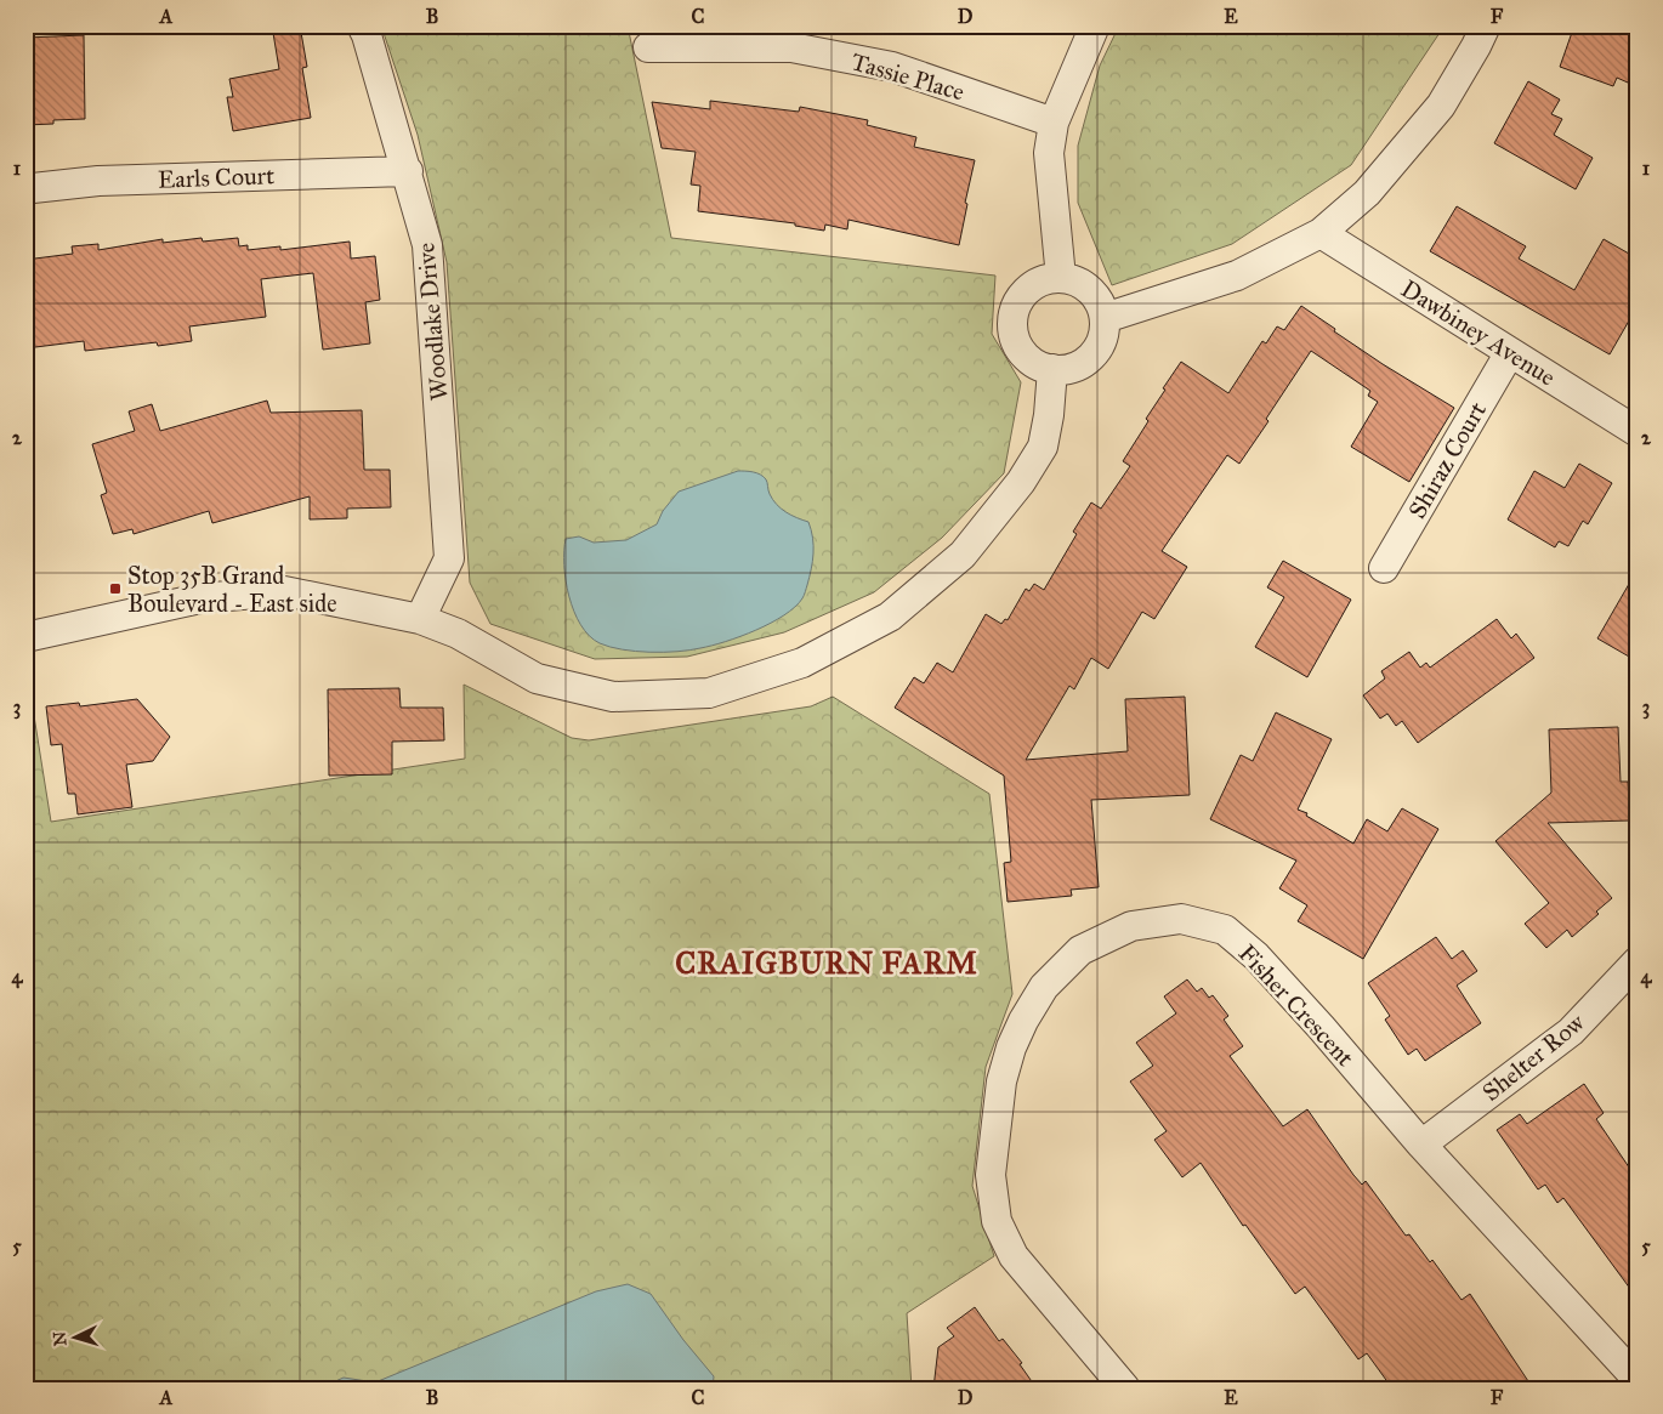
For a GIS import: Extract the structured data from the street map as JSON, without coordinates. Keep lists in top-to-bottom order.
{
  "streets": {
    "street": [
      "Tassie Place",
      "Earls Court",
      "Woodlake Drive",
      "Dawbiney Avenue",
      "Shiraz Court",
      "Fisher Crescent",
      "Shelter Row"
    ]
  },
  "crossings": [
    ["Earls Court", "Woodlake Drive"],
    ["Dawbiney Avenue", "Shiraz Court"],
    ["Fisher Crescent", "Shelter Row"]
  ],
  "districts": ["CRAIGBURN FARM"],
  "places": {
    "transit": ["Stop 35B Grand Boulevard - East side"]
  },
  "north": "left",
  "grid": {
    "columns": [
      "A",
      "B",
      "C",
      "D",
      "E",
      "F"
    ],
    "rows": [
      "1",
      "2",
      "3",
      "4",
      "5"
    ]
  }
}
